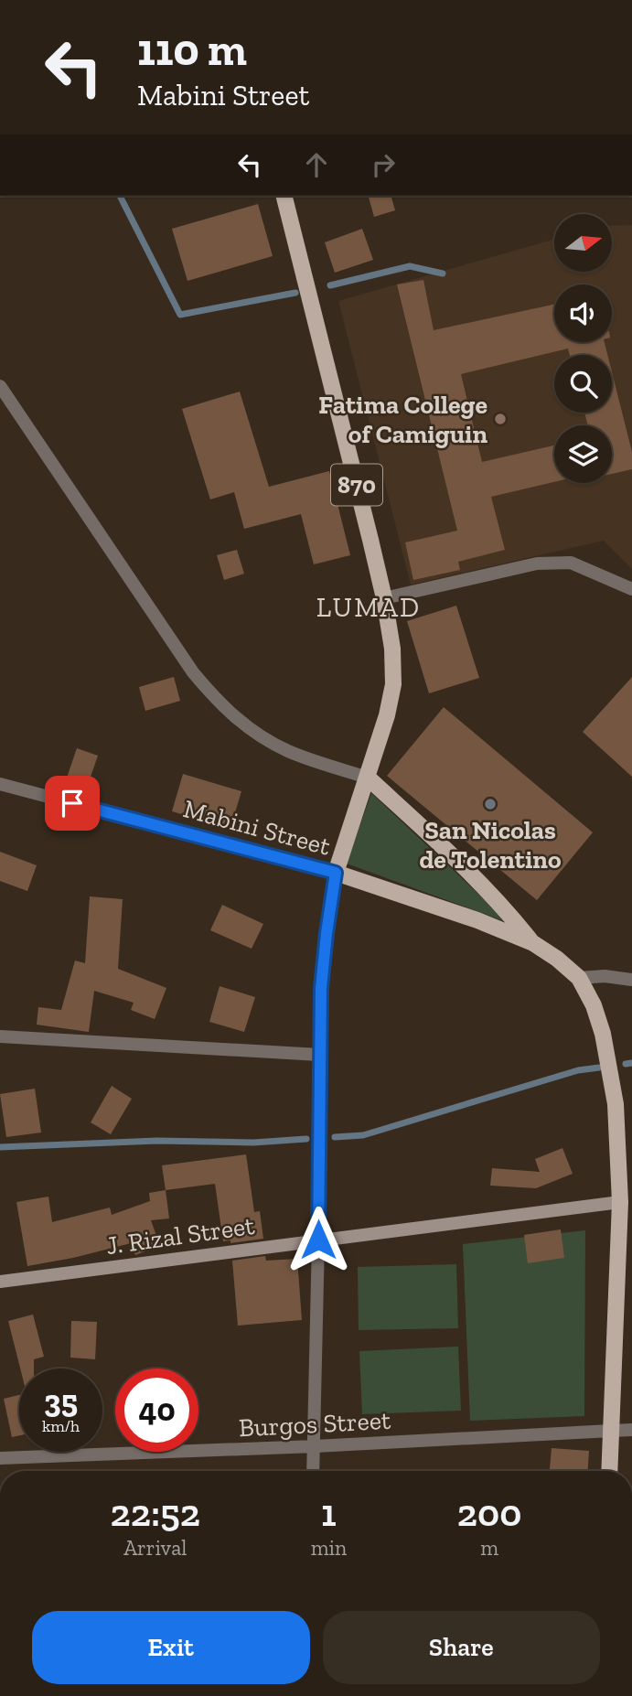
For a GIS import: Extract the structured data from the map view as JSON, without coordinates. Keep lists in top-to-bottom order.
{
  "streets": {
    "main road": ["870", "Mabini Street", "J. Rizal Street"],
    "street": ["Burgos Street"]
  },
  "crossings": [
    ["870", "Mabini Street"]
  ],
  "districts": ["LUMAD"],
  "places": ["Fatima College of Camiguin", "San Nicolas de Tolentino"],
  "north": "right",
  "page": {
    "turn": ["110 m", "Mabini Street"],
    "speed": "35 km/h",
    "limit": "40",
    "eta": [
      "22:52",
      "Arrival",
      "1",
      "min",
      "200",
      "m"
    ],
    "buttons": ["Exit", "Share"]
  }
}
